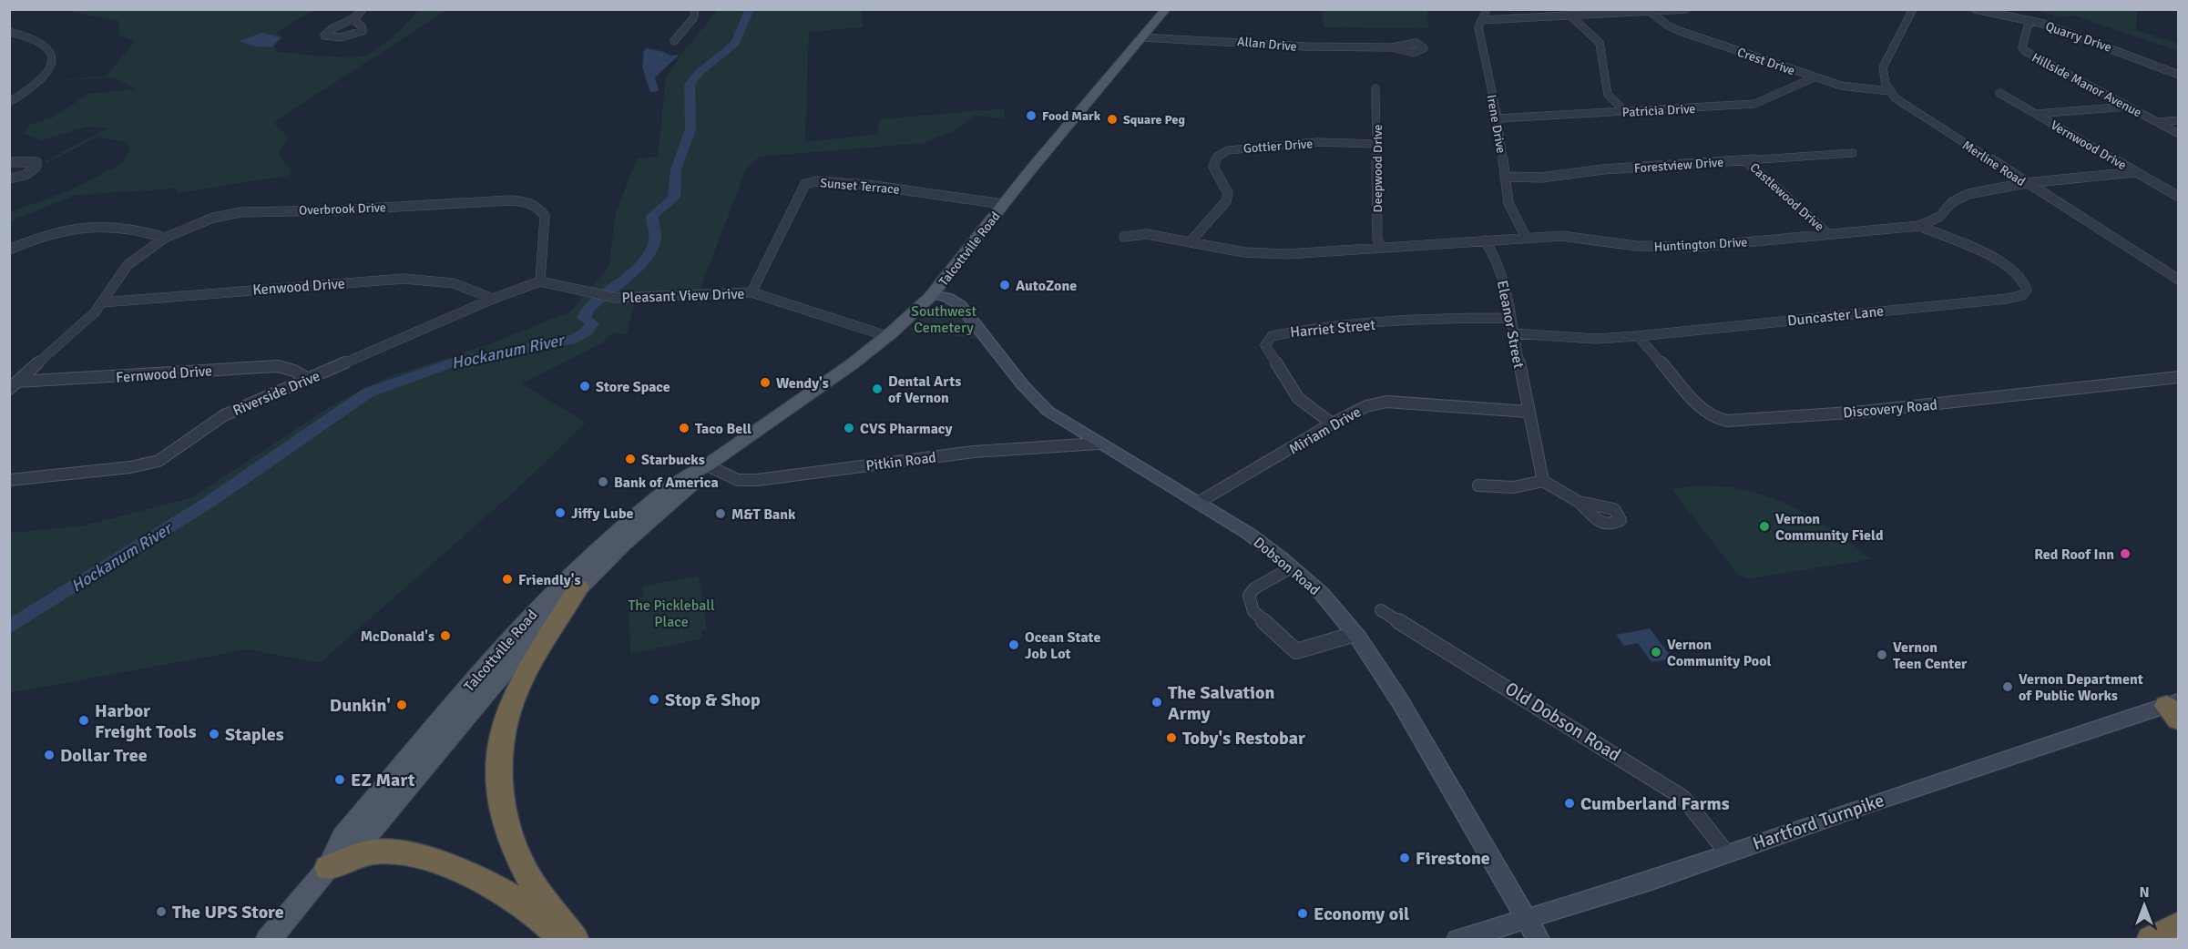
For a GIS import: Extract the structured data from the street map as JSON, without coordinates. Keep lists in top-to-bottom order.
{
  "streets": {
    "main road": ["Talcottville Road"],
    "street": [
      "Quarry Drive",
      "Allan Drive",
      "Crest Drive",
      "Hillside Manor Avenue",
      "Patricia Drive",
      "Irene Drive",
      "Vernwood Drive",
      "Gottier Drive",
      "Merline Road",
      "Forestview Drive",
      "Deepwood Drive",
      "Sunset Terrace",
      "Castlewood Drive",
      "Overbrook Drive",
      "Huntington Drive",
      "Kenwood Drive",
      "Pleasant View Drive",
      "Duncaster Lane",
      "Eleanor Street",
      "Harriet Street",
      "Fernwood Drive",
      "Riverside Drive",
      "Discovery Road",
      "Miriam Drive",
      "Pitkin Road",
      "Dobson Road",
      "Old Dobson Road",
      "Hartford Turnpike"
    ]
  },
  "crossings": [
    ["Quarry Drive", "Hillside Manor Avenue"],
    ["Allan Drive", "Talcottville Road"],
    ["Crest Drive", "Patricia Drive"],
    ["Crest Drive", "Merline Road"],
    ["Patricia Drive", "Irene Drive"],
    ["Irene Drive", "Forestview Drive"],
    ["Irene Drive", "Huntington Drive"],
    ["Vernwood Drive", "Huntington Drive"],
    ["Gottier Drive", "Deepwood Drive"],
    ["Gottier Drive", "Huntington Drive"],
    ["Merline Road", "Huntington Drive"],
    ["Forestview Drive", "Castlewood Drive"],
    ["Deepwood Drive", "Huntington Drive"],
    ["Sunset Terrace", "Talcottville Road"],
    ["Sunset Terrace", "Pleasant View Drive"],
    ["Castlewood Drive", "Huntington Drive"],
    ["Overbrook Drive", "Kenwood Drive"],
    ["Overbrook Drive", "Pleasant View Drive"],
    ["Overbrook Drive", "Riverside Drive"],
    ["Huntington Drive", "Duncaster Lane"],
    ["Huntington Drive", "Eleanor Street"],
    ["Talcottville Road", "Pleasant View Drive"],
    ["Talcottville Road", "Pitkin Road"],
    ["Talcottville Road", "Dobson Road"],
    ["Kenwood Drive", "Riverside Drive"],
    ["Pleasant View Drive", "Riverside Drive"],
    ["Duncaster Lane", "Eleanor Street"],
    ["Duncaster Lane", "Discovery Road"],
    ["Eleanor Street", "Harriet Street"],
    ["Eleanor Street", "Miriam Drive"],
    ["Harriet Street", "Miriam Drive"],
    ["Fernwood Drive", "Riverside Drive"],
    ["Miriam Drive", "Dobson Road"],
    ["Pitkin Road", "Dobson Road"],
    ["Dobson Road", "Hartford Turnpike"],
    ["Old Dobson Road", "Hartford Turnpike"]
  ],
  "water": ["Hockanum River"],
  "parks": ["Southwest Cemetery", "The Pickleball Place"],
  "places": [
    "Food Mark",
    "Square Peg",
    "AutoZone",
    "Wendy's",
    "Store Space",
    "Dental Arts of Vernon",
    "Taco Bell",
    "CVS Pharmacy",
    "Starbucks",
    "Bank of America",
    "Jiffy Lube",
    "M&T Bank",
    "Vernon Community Field",
    "Red Roof Inn",
    "Friendly's",
    "McDonald's",
    "Ocean State Job Lot",
    "Vernon Community Pool",
    "Vernon Teen Center",
    "Vernon Department of Public Works",
    "Stop & Shop",
    "The Salvation Army",
    "Dunkin'",
    "Harbor Freight Tools",
    "Staples",
    "Toby's Restobar",
    "Dollar Tree",
    "EZ Mart",
    "Cumberland Farms",
    "Firestone",
    "The UPS Store",
    "Economy oil"
  ],
  "north": "top"
}
